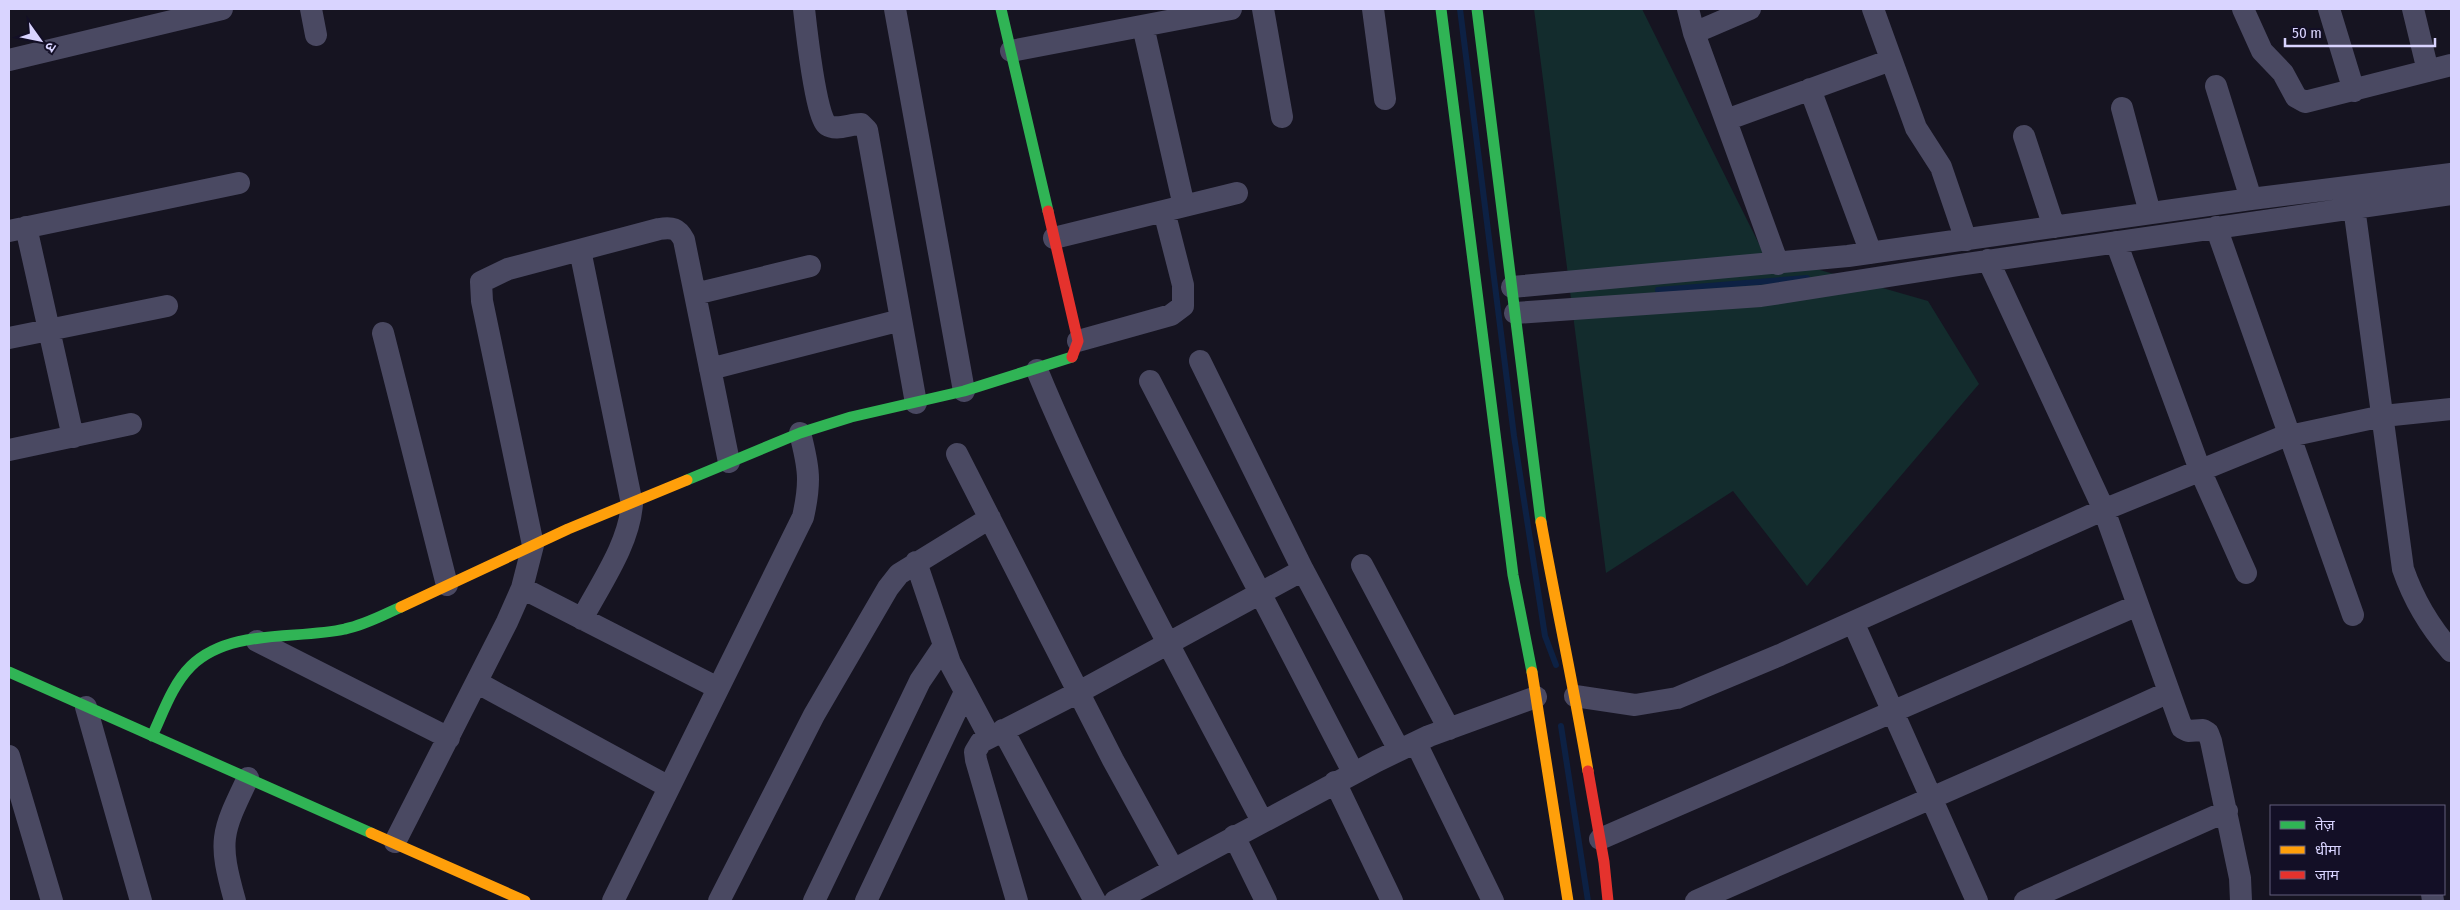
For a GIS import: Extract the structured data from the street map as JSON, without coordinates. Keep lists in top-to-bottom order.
{
  "legend": ["तेज़", "धीमा", "जाम"],
  "scale_bar": "50 m",
  "north": "bottom right"
}
